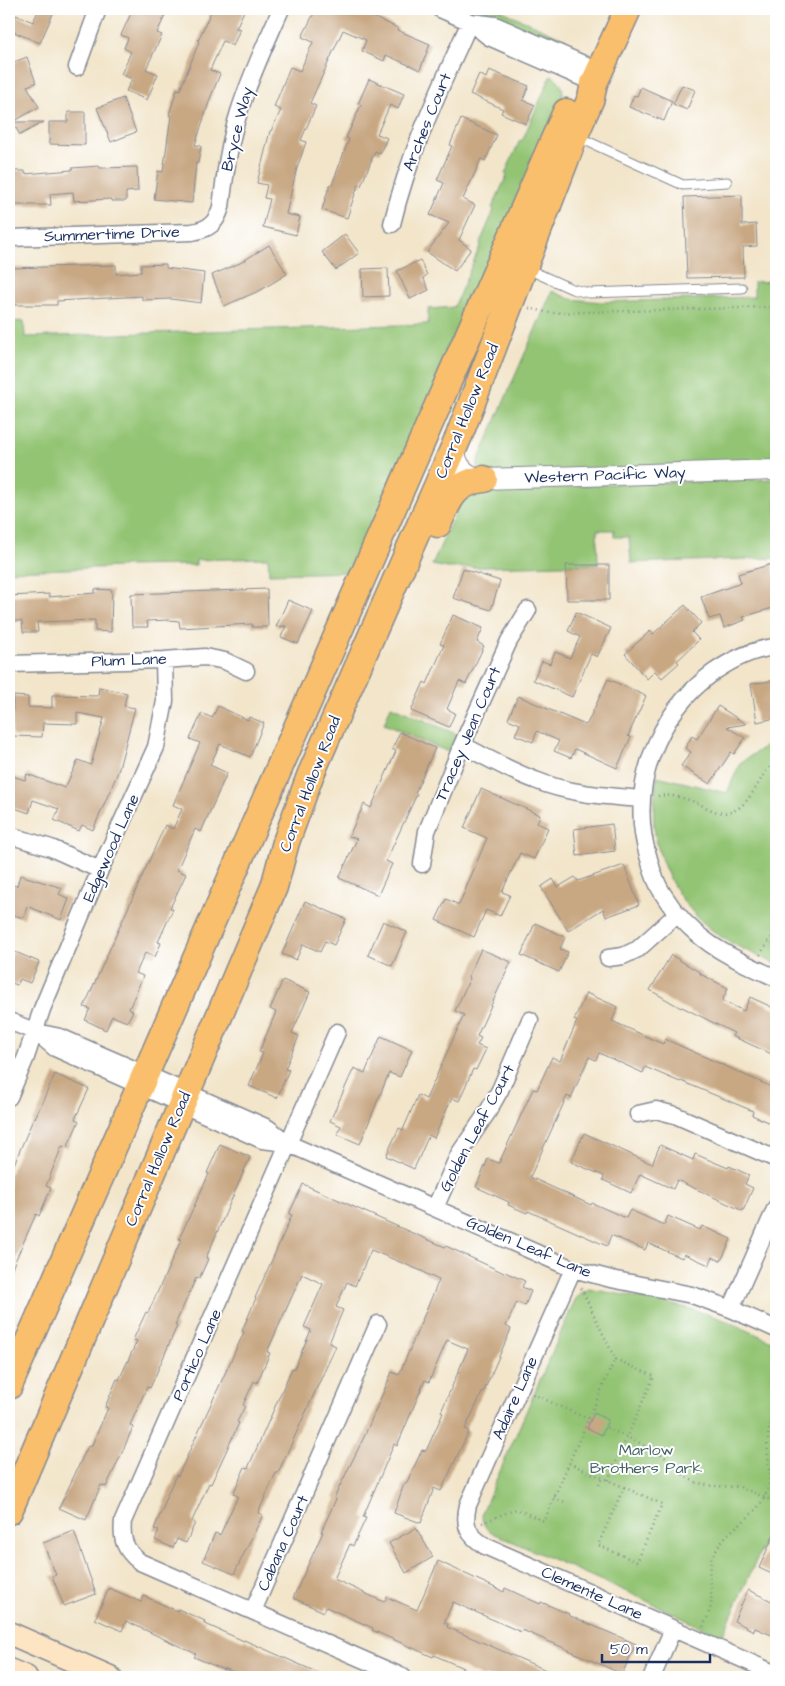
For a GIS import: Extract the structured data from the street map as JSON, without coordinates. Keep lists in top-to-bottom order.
{
  "streets": {
    "main road": ["Corral Hollow Road"],
    "street": [
      "Arches Court",
      "Bryce Way",
      "Summertime Drive",
      "Western Pacific Way",
      "Plum Lane",
      "Tracey Jean Court",
      "Edgewood Lane",
      "Golden Leaf Court",
      "Golden Leaf Lane",
      "Portico Lane",
      "Adaire Lane",
      "Cabana Court",
      "Clemente Lane"
    ]
  },
  "crossings": [
    ["Bryce Way", "Summertime Drive"],
    ["Corral Hollow Road", "Western Pacific Way"],
    ["Corral Hollow Road", "Golden Leaf Lane"],
    ["Plum Lane", "Edgewood Lane"],
    ["Edgewood Lane", "Golden Leaf Lane"],
    ["Golden Leaf Court", "Golden Leaf Lane"],
    ["Golden Leaf Lane", "Portico Lane"],
    ["Golden Leaf Lane", "Adaire Lane"],
    ["Portico Lane", "Cabana Court"],
    ["Adaire Lane", "Clemente Lane"]
  ],
  "parks": ["Marlow Brothers Park"],
  "scale_bar": "50 m"
}
